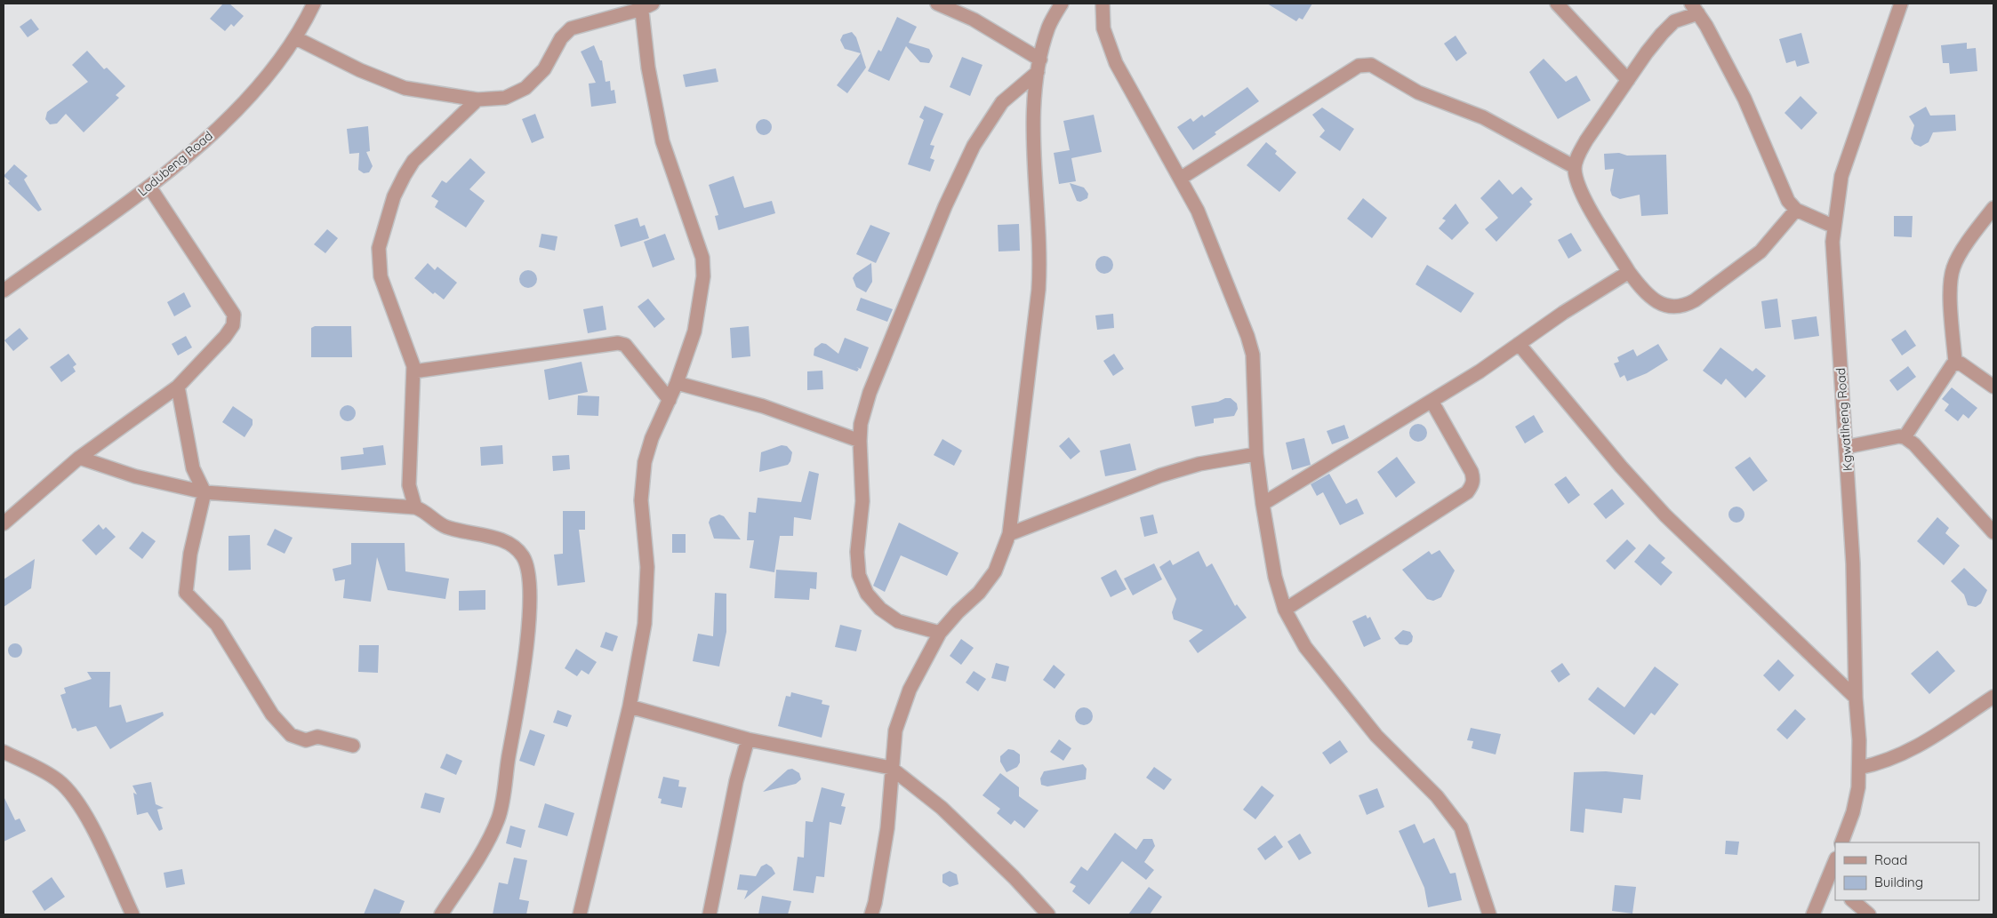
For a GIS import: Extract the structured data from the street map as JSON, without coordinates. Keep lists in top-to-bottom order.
{
  "streets": {
    "street": ["Lodubeng Road", "Kgwatlheng Road"]
  },
  "legend": ["Road", "Building"]
}
